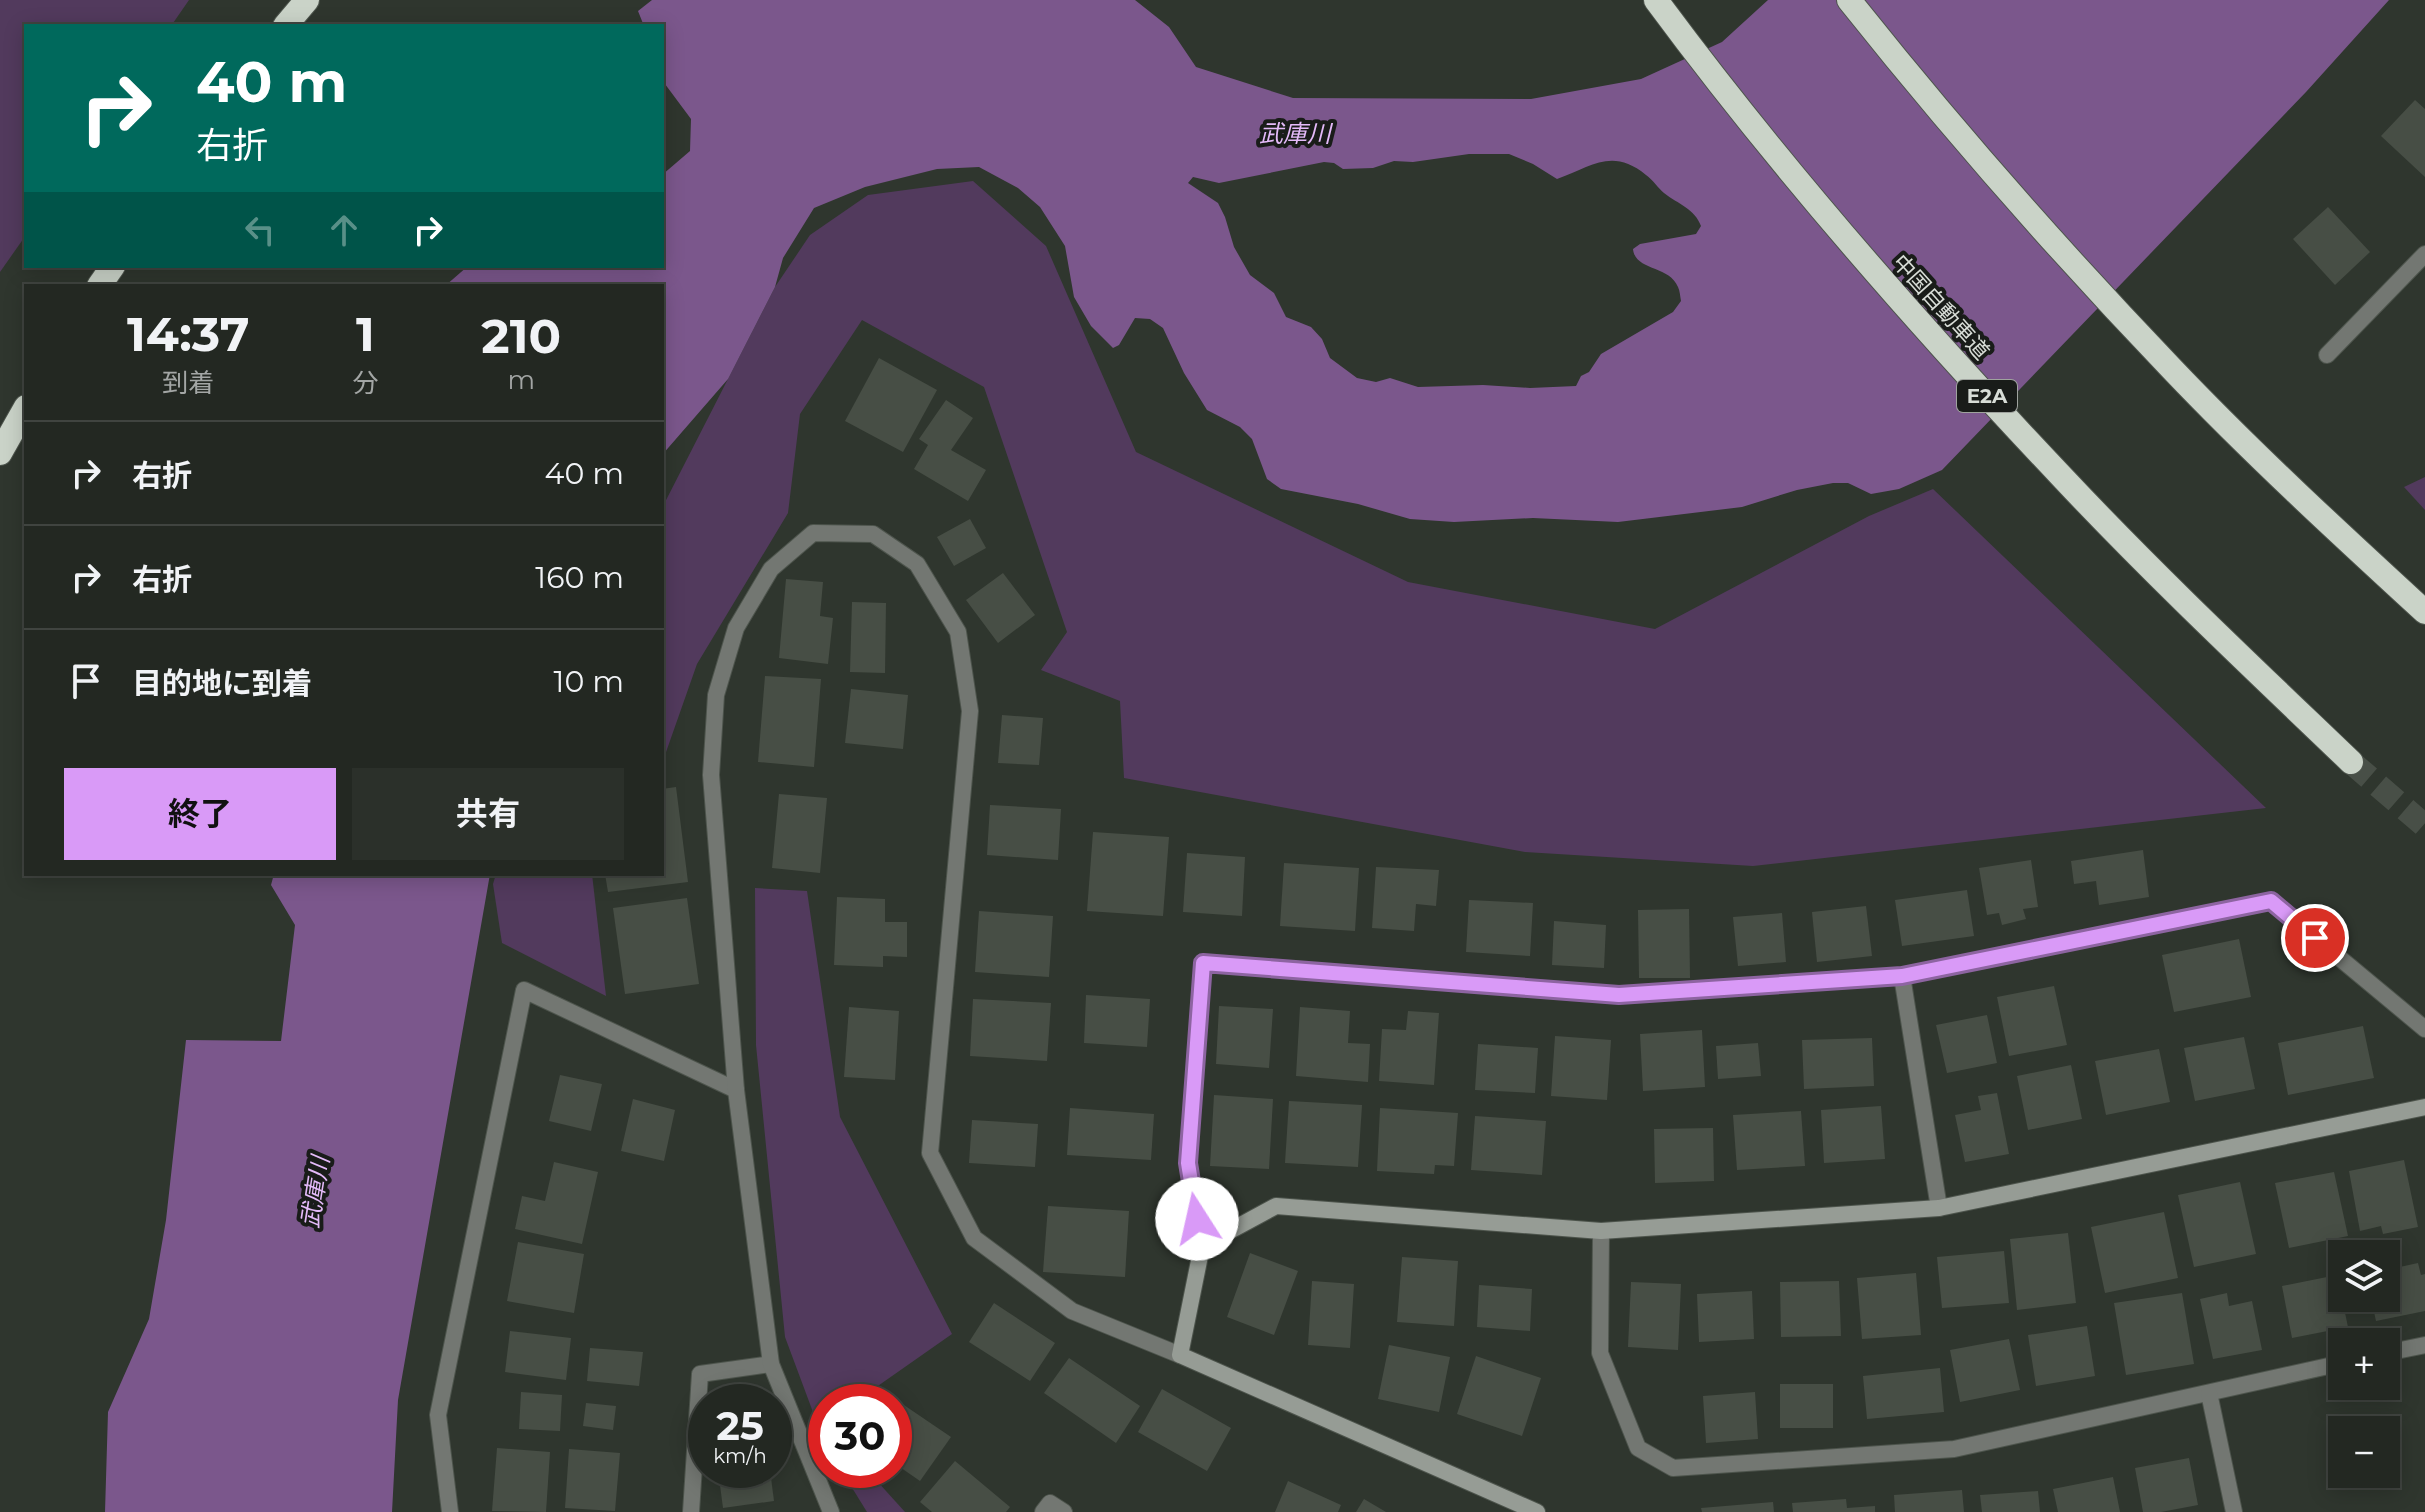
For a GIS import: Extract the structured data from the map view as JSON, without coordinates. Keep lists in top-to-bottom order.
{
  "streets": {
    "highway": ["中国自動車道", "E2A"]
  },
  "water": ["武庫川"],
  "page": {
    "turn": ["40 m", "右折"],
    "eta": [
      "14:37",
      "到着",
      "1",
      "分",
      "210",
      "m"
    ],
    "list": [
      {
        "name": "右折",
        "value": "40 m"
      },
      {
        "name": "右折",
        "value": "160 m"
      },
      {
        "name": "目的地に到着",
        "value": "10 m"
      }
    ],
    "buttons": ["終了", "共有"],
    "map_buttons": ["+", "−"],
    "speed": "25 km/h",
    "limit": "30"
  }
}
